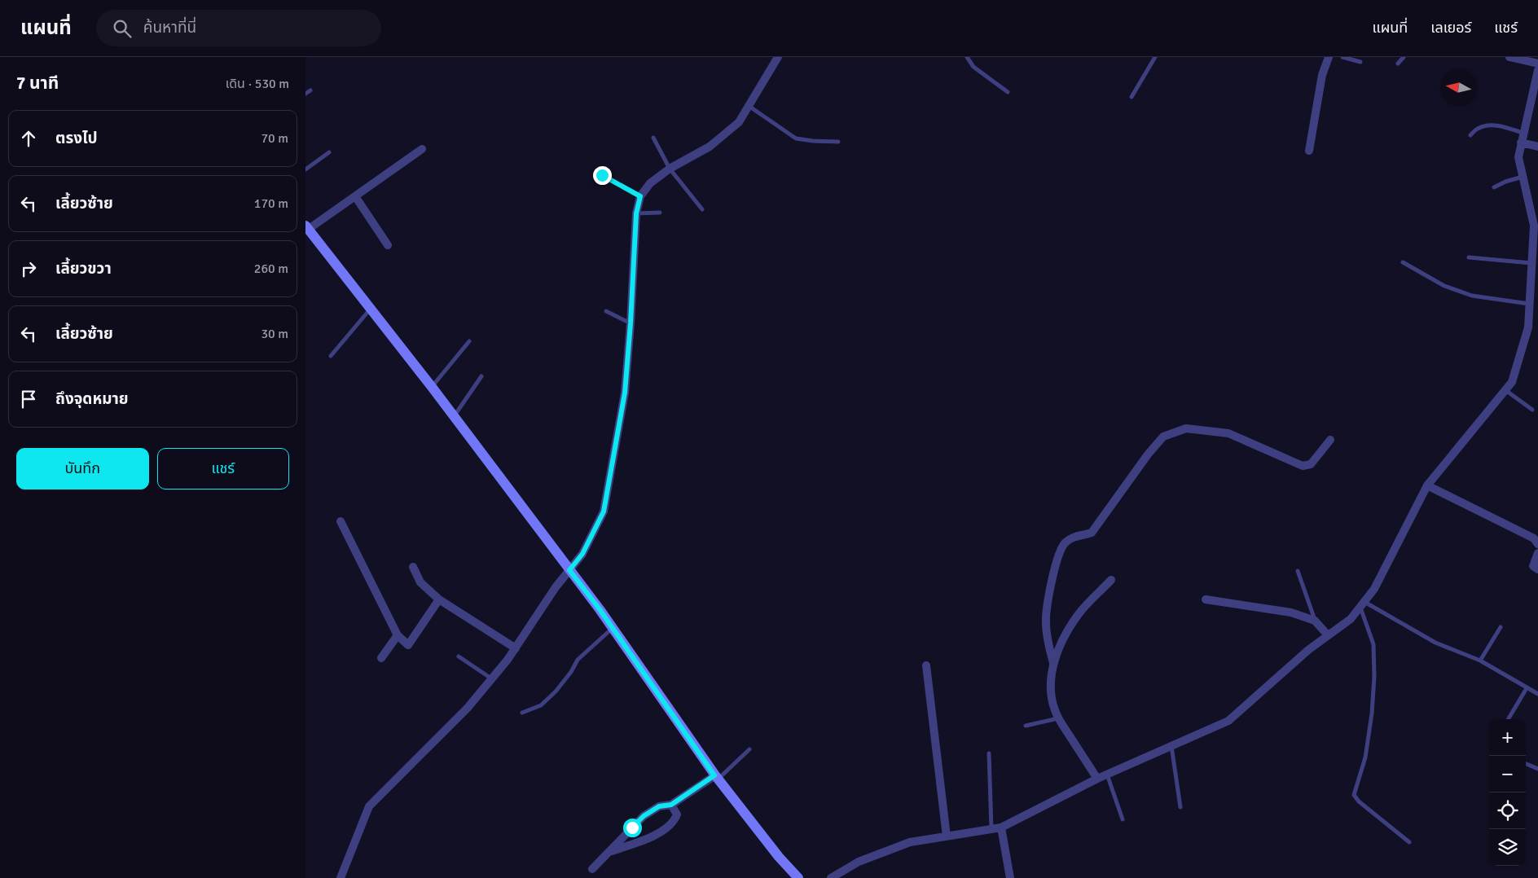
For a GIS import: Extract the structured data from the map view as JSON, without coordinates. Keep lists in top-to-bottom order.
{
  "north": "left",
  "page": {
    "header": "แผนที่",
    "search": "ค้นหาที่นี่",
    "nav": ["แผนที่", "เลเยอร์", "แชร์"],
    "heading": ["7 นาที", "เดิน · 530 m"],
    "list": [
      ["ตรงไป", "70 m"],
      ["เลี้ยวซ้าย", "170 m"],
      ["เลี้ยวขวา", "260 m"],
      ["เลี้ยวซ้าย", "30 m"],
      "ถึงจุดหมาย"
    ],
    "buttons": ["บันทึก", "แชร์"],
    "map_buttons": ["+", "−"]
  }
}
